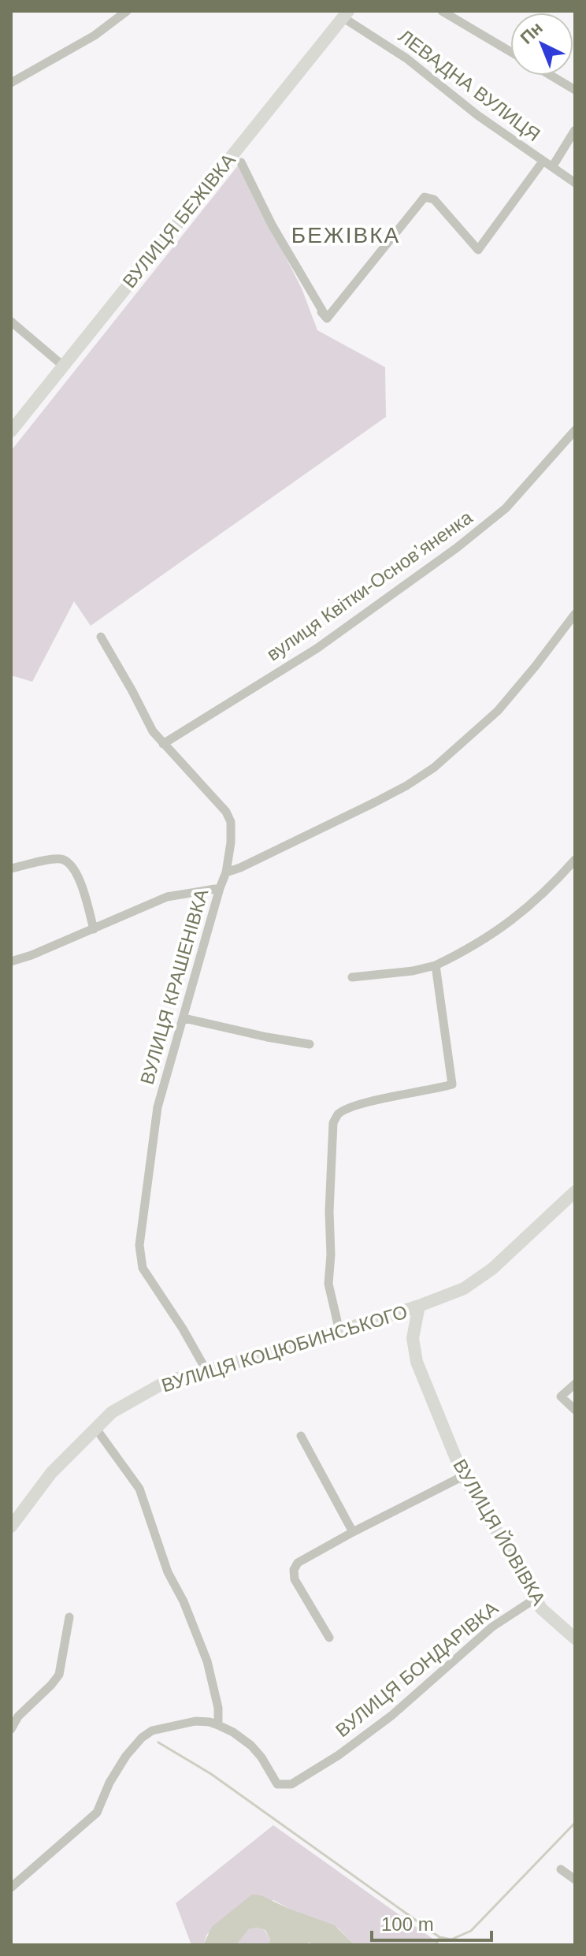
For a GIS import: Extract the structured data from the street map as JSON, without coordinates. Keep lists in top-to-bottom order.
{
  "streets": {
    "street": [
      "ЛЕВАДНА ВУЛИЦЯ",
      "ВУЛИЦЯ БЕЖІВКА",
      "вулиця Квітки-Основʼяненка",
      "ВУЛИЦЯ КРАШЕНІВКА",
      "ВУЛИЦЯ КОЦЮБИНСЬКОГО",
      "ВУЛИЦЯ ЙОВІВКА",
      "ВУЛИЦЯ БОНДАРІВКА"
    ]
  },
  "crossings": [
    ["ЛЕВАДНА ВУЛИЦЯ", "ВУЛИЦЯ БЕЖІВКА"],
    ["вулиця Квітки-Основʼяненка", "ВУЛИЦЯ КРАШЕНІВКА"],
    ["ВУЛИЦЯ КРАШЕНІВКА", "ВУЛИЦЯ КОЦЮБИНСЬКОГО"],
    ["ВУЛИЦЯ КОЦЮБИНСЬКОГО", "ВУЛИЦЯ ЙОВІВКА"],
    ["ВУЛИЦЯ ЙОВІВКА", "ВУЛИЦЯ БОНДАРІВКА"]
  ],
  "districts": ["БЕЖІВКА"],
  "scale_bar": "100 m",
  "north": "top left"
}
